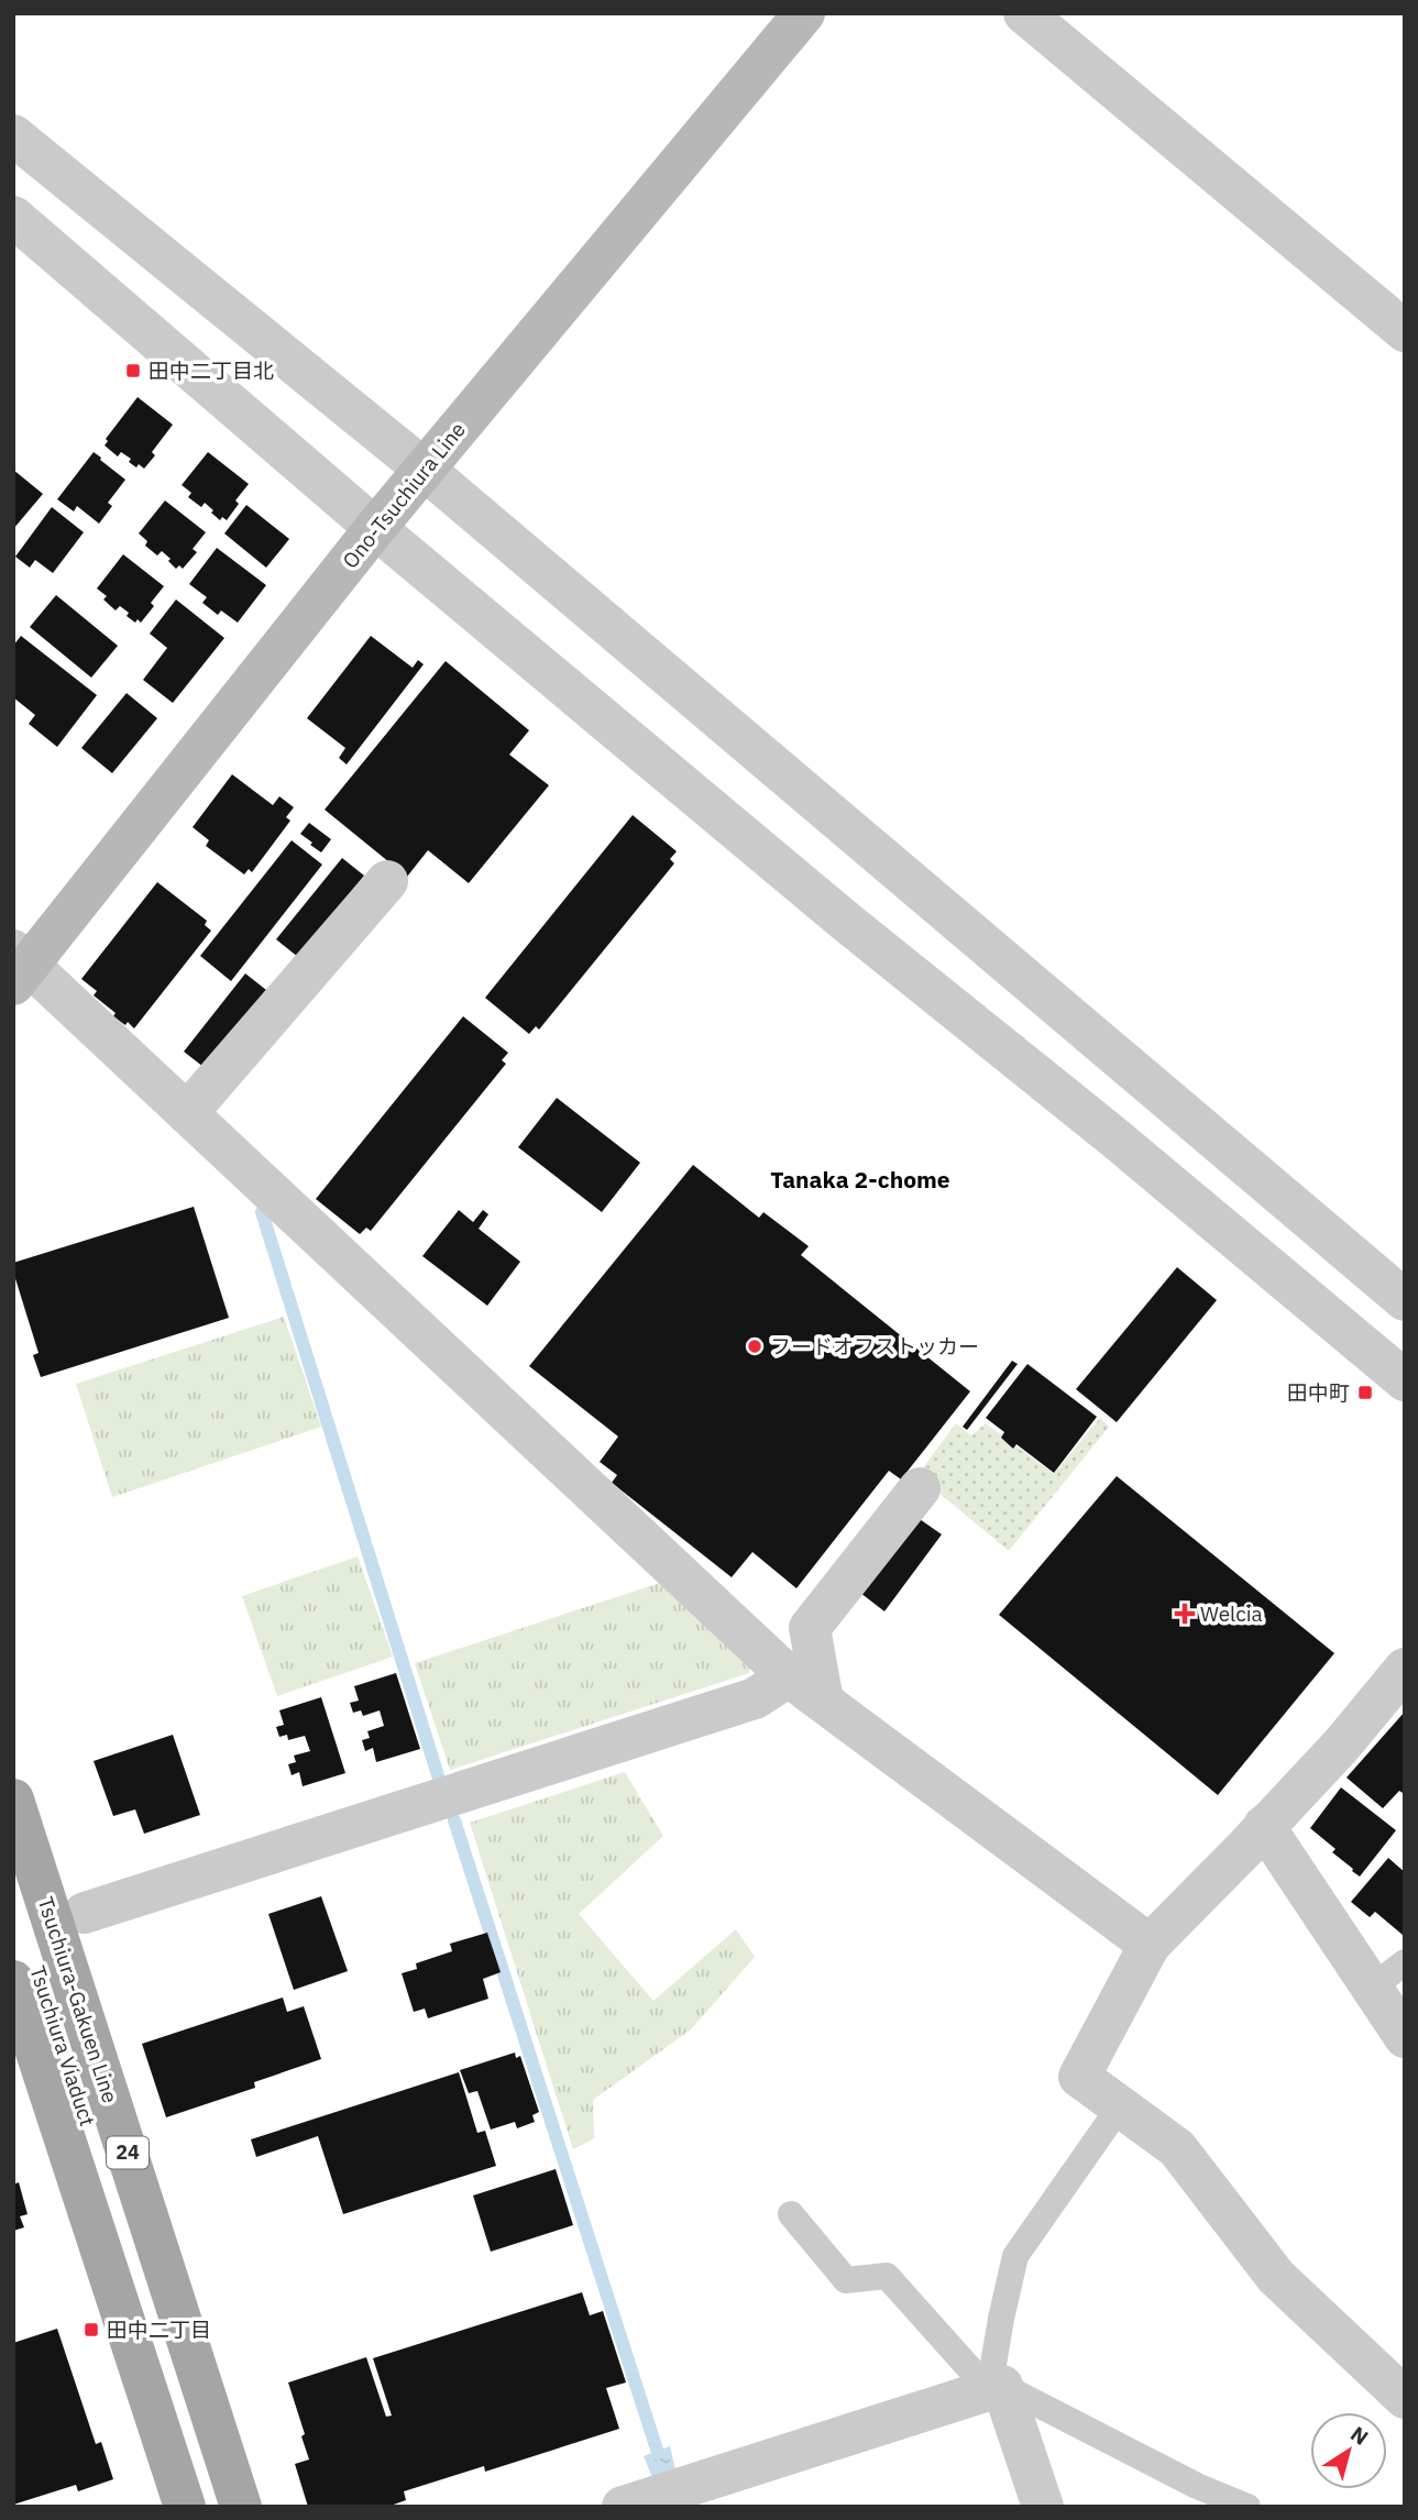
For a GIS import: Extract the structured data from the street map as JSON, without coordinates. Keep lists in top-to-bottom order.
{
  "streets": {
    "main road": [
      "Ono-Tsuchiura Line",
      "Tsuchiura-Gakuen Line",
      "Tsuchiura Viaduct",
      "24"
    ]
  },
  "districts": ["Tanaka 2-chome"],
  "places": {
    "transit": ["田中二丁目北", "田中町", "田中二丁目"],
    "other": ["フードオフストッカー"],
    "health": ["Welcia"]
  },
  "north": "top right"
}
